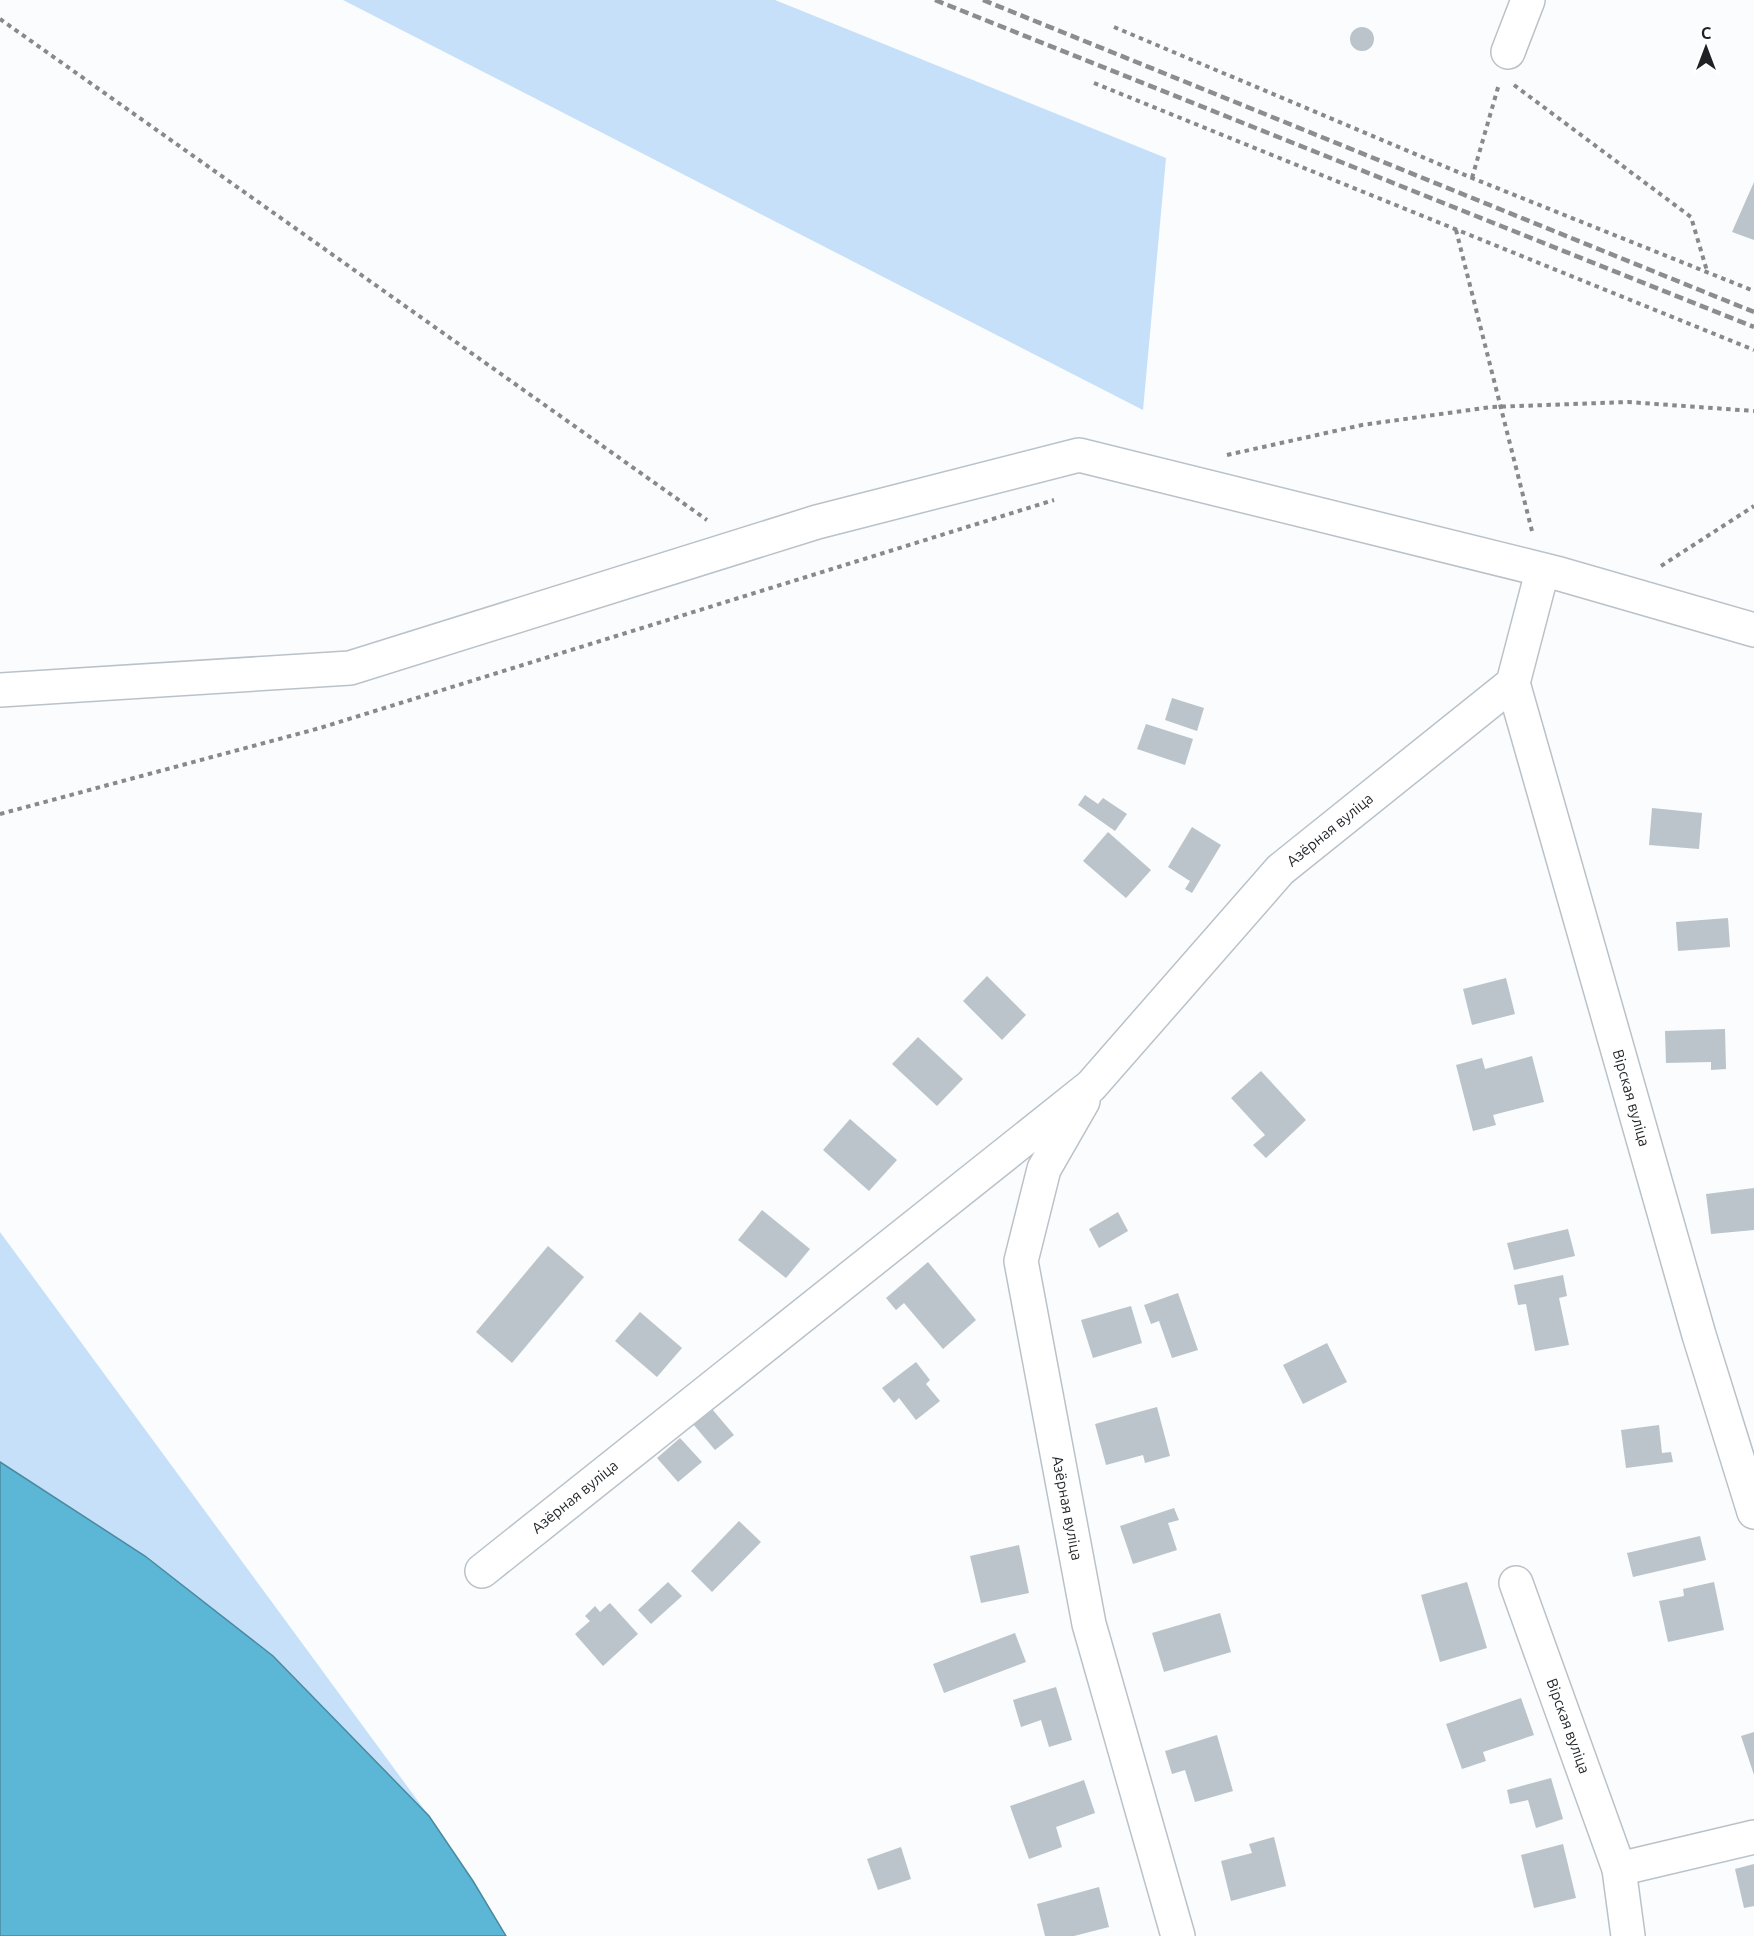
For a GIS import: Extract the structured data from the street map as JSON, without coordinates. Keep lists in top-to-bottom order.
{
  "streets": {
    "street": ["Азёрная вуліца", "Вірская вуліца"]
  },
  "crossings": [
    ["Азёрная вуліца", "Вірская вуліца"]
  ],
  "north": "top"
}
